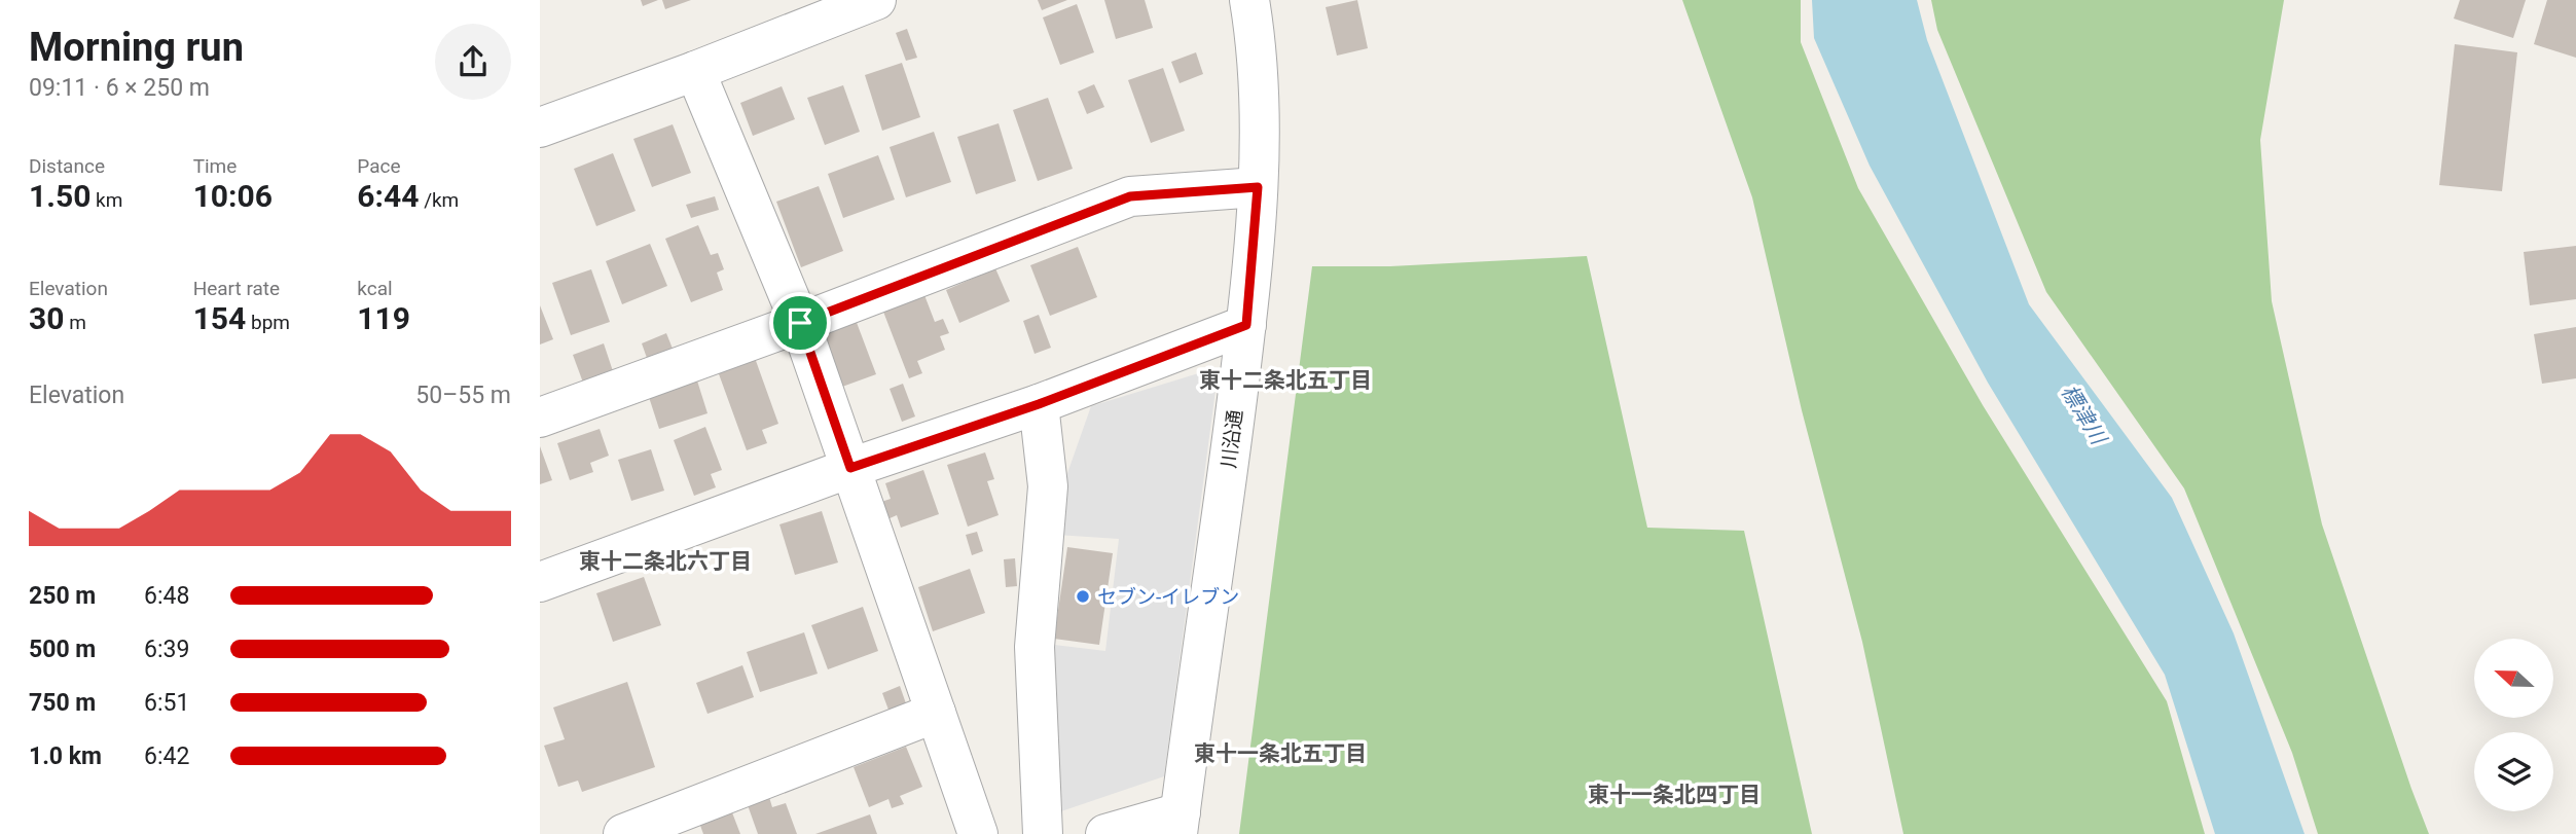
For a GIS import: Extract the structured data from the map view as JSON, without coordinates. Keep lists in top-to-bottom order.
{
  "streets": {
    "street": ["川沿通"]
  },
  "districts": [
    "東十二条北五丁目",
    "東十二条北六丁目",
    "東十一条北五丁目",
    "東十一条北四丁目"
  ],
  "water": ["標津川"],
  "places": ["セブン-イレブン"],
  "north": "left",
  "page": {
    "heading": ["Morning run", "09:11 · 6 × 250 m"],
    "stats": [
      ["Distance", "1.50 km"],
      ["Time", "10:06"],
      ["Pace", "6:44 /km"],
      ["Elevation", "30 m"],
      ["Heart rate", "154 bpm"],
      ["kcal", "119"]
    ],
    "chart": ["Elevation", "50–55 m"],
    "list": [
      {
        "name": "250 m",
        "note": "6:48"
      },
      {
        "name": "500 m",
        "note": "6:39"
      },
      {
        "name": "750 m",
        "note": "6:51"
      },
      {
        "name": "1.0 km",
        "note": "6:42"
      }
    ]
  }
}
